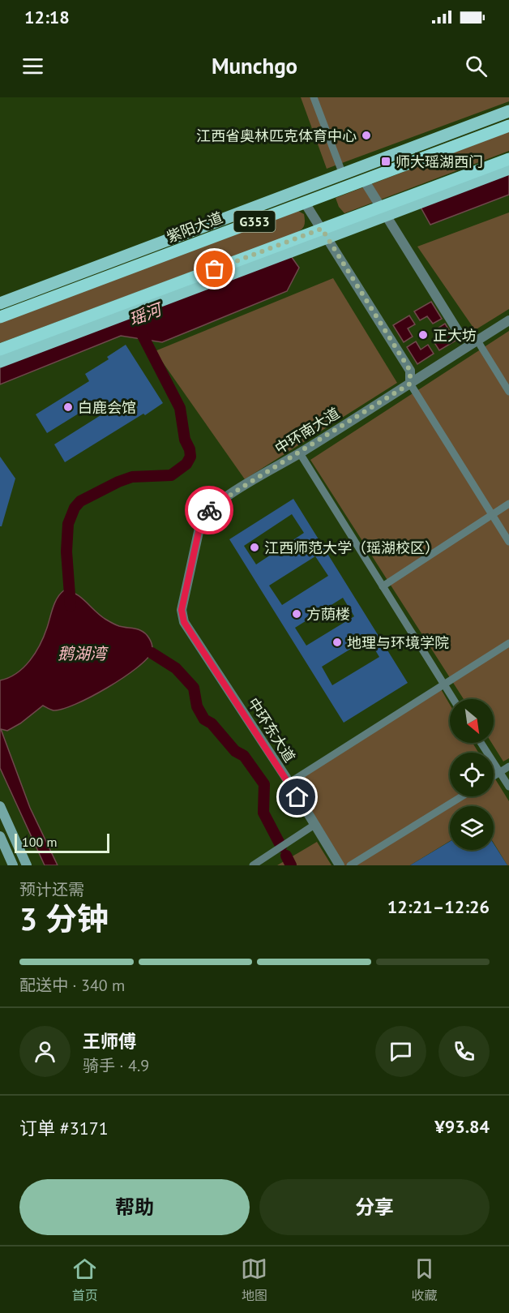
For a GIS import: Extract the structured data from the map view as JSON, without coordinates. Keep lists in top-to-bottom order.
{
  "streets": {
    "highway": ["G353", "紫阳大道"],
    "street": ["中环南大道", "中环东大道"]
  },
  "crossings": [
    ["中环南大道", "中环东大道"]
  ],
  "water": ["瑶河", "鹅湖湾"],
  "places": {
    "other": [
      "江西省奥林匹克体育中心",
      "正大坊",
      "白鹿会馆",
      "江西师范大学（瑶湖校区）",
      "方荫楼",
      "地理与环境学院"
    ],
    "transit": ["师大瑶湖西门"]
  },
  "scale_bar": "100 m",
  "north": "bottom right",
  "page": {
    "status": "12:18",
    "header": "Munchgo",
    "scale": "100 m",
    "heading": ["3 分钟", "预计还需", "12:21–12:26"],
    "panel": [
      "王师傅",
      "骑手 · 4.9",
      "订单 #3171",
      "¥93.84"
    ],
    "bar": "配送中 · 340 m",
    "buttons": ["帮助", "分享"],
    "tabs": ["首页", "地图", "收藏"]
  }
}
